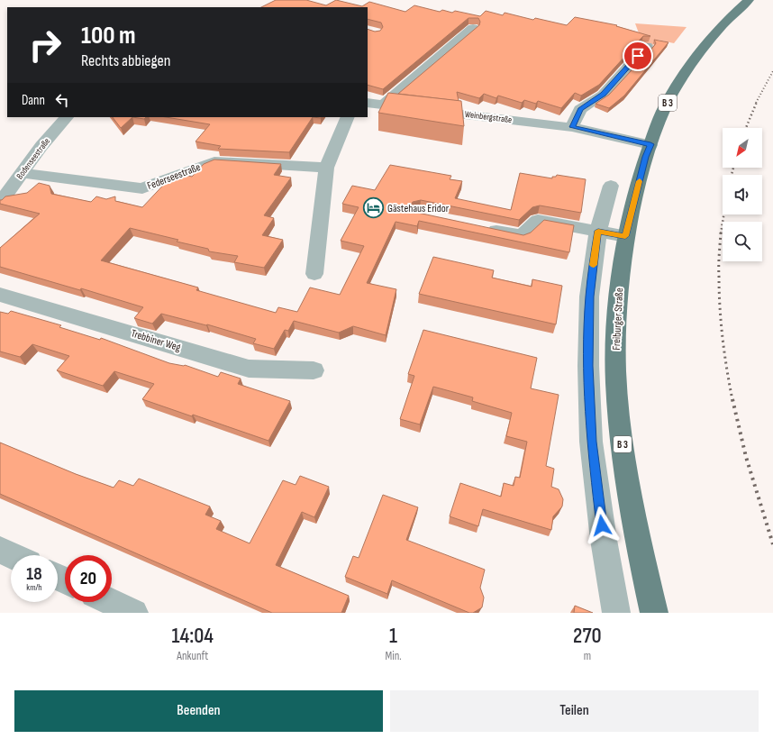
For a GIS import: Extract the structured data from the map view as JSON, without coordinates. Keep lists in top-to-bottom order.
{
  "streets": {
    "main road": ["B 3", "Freiburger Straße"],
    "street": [
      "Weinbergstraße",
      "Bodenseestraße",
      "Federseestraße",
      "Trebbiner Weg"
    ]
  },
  "crossings": [
    ["Weinbergstraße", "Freiburger Straße"],
    ["Bodenseestraße", "Federseestraße"]
  ],
  "places": {
    "hotel": ["Gästehaus Eridor"]
  },
  "north": "bottom left",
  "page": {
    "turn": ["100 m", "Rechts abbiegen"],
    "then": "Dann",
    "speed": "18 km/h",
    "limit": "20",
    "eta": [
      "14:04",
      "Ankunft",
      "1",
      "Min.",
      "270",
      "m"
    ],
    "buttons": ["Beenden", "Teilen"]
  }
}
